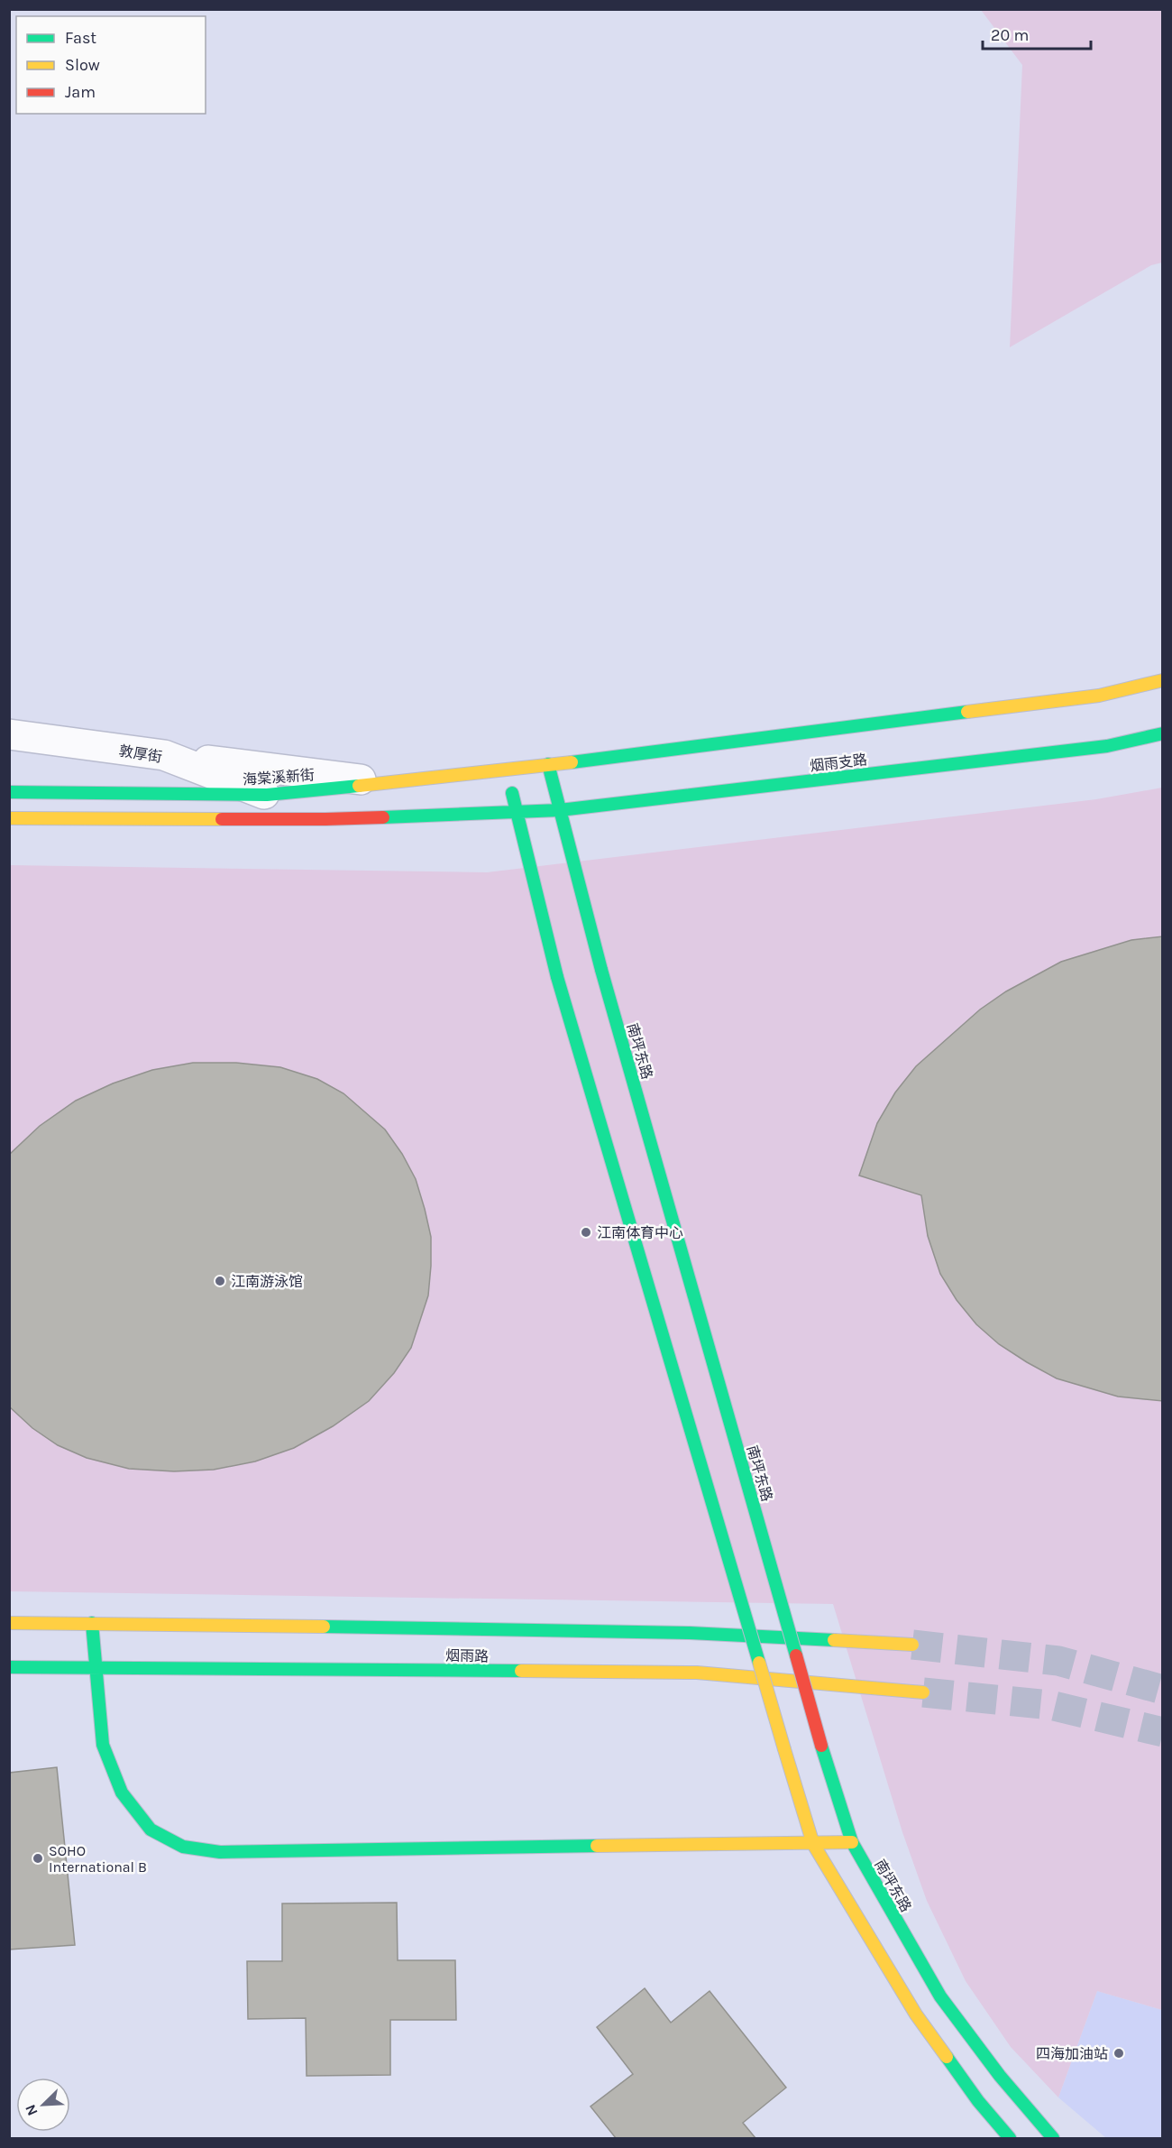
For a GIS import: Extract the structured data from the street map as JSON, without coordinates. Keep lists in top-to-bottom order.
{
  "streets": {
    "main road": [
      "烟雨支路",
      "海棠溪新街",
      "南坪东路",
      "烟雨路"
    ],
    "street": ["敦厚街"]
  },
  "crossings": [
    ["敦厚街", "海棠溪新街"],
    ["烟雨支路", "南坪东路"],
    ["海棠溪新街", "南坪东路"]
  ],
  "places": [
    "江南体育中心",
    "江南游泳馆",
    "SOHO International B",
    "四海加油站"
  ],
  "legend": ["Fast", "Slow", "Jam"],
  "scale_bar": "20 m",
  "north": "bottom left"
}
